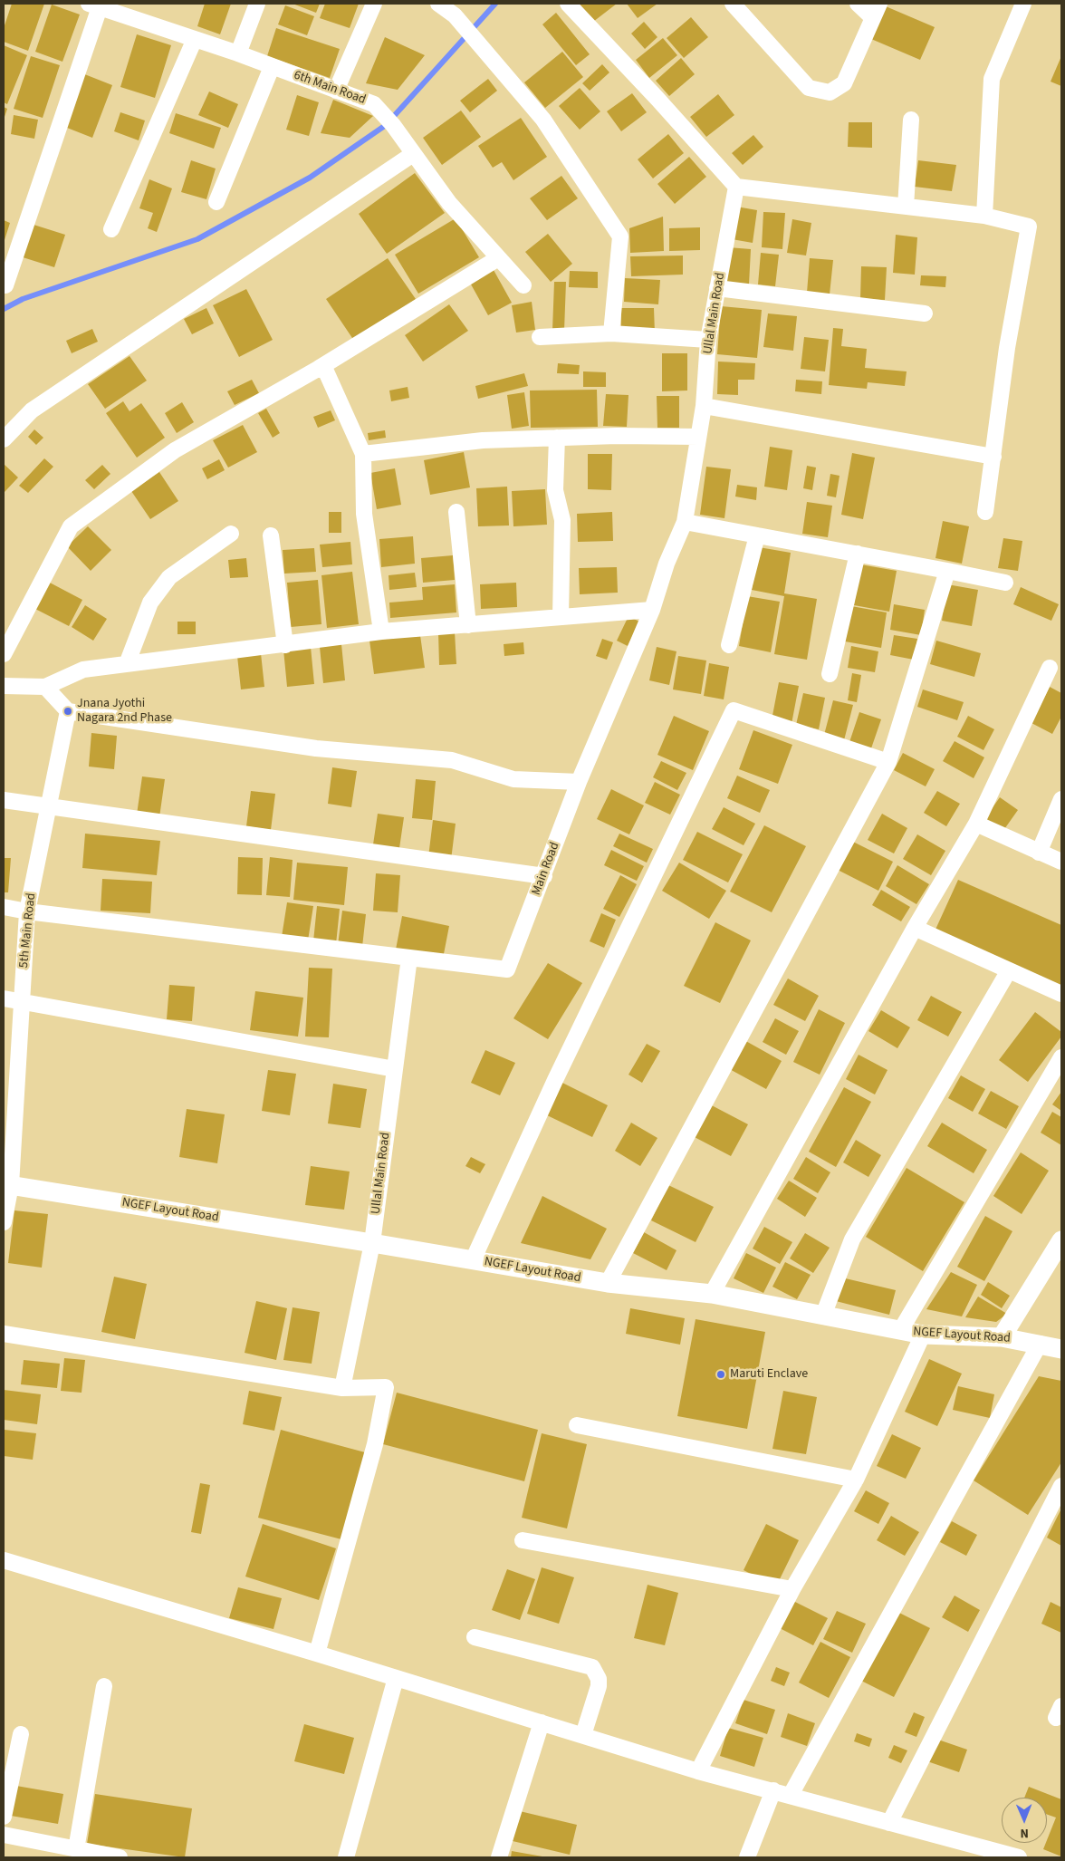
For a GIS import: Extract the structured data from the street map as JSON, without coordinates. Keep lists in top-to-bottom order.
{
  "streets": {
    "street": [
      "6th Main Road",
      "Ullal Main Road",
      "Main Road",
      "5th Main Road",
      "NGEF Layout Road"
    ]
  },
  "crossings": [
    ["Ullal Main Road", "Main Road"],
    ["Ullal Main Road", "NGEF Layout Road"],
    ["5th Main Road", "NGEF Layout Road"]
  ],
  "places": ["Jnana Jyothi Nagara 2nd Phase", "Maruti Enclave"],
  "north": "bottom"
}
